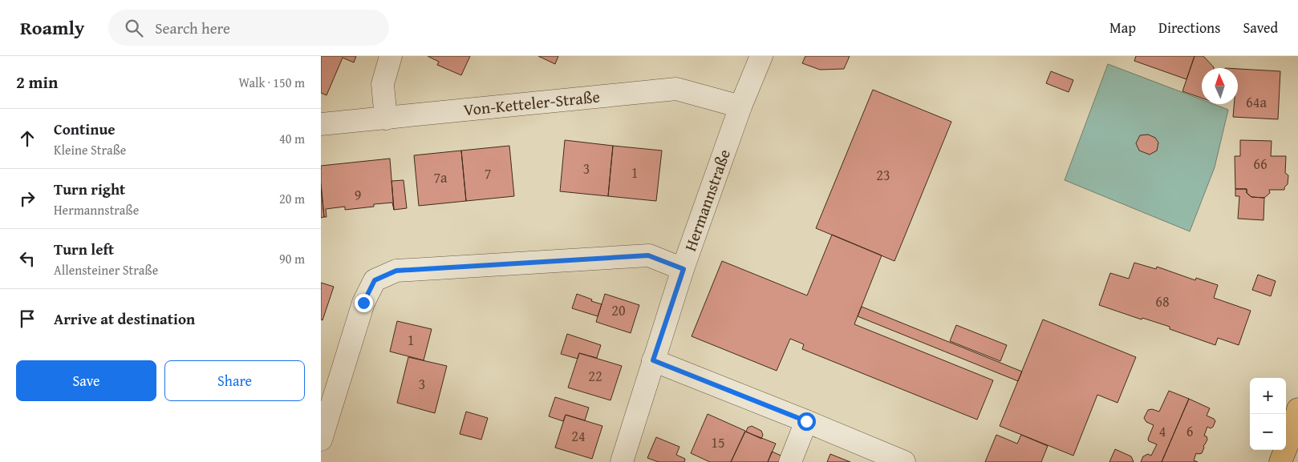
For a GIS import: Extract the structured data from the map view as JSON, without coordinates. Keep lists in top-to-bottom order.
{
  "streets": {
    "street": ["Von-Ketteler-Straße", "Hermannstraße"]
  },
  "crossings": [
    ["Von-Ketteler-Straße", "Hermannstraße"]
  ],
  "house_numbers": [
    "64a",
    "66",
    "3",
    "1",
    "7",
    "23",
    "7a",
    "9",
    "68",
    "20",
    "1",
    "22",
    "3",
    "4",
    "6",
    "24",
    "15"
  ],
  "north": "top",
  "page": {
    "header": "Roamly",
    "search": "Search here",
    "nav": ["Map", "Directions", "Saved"],
    "heading": ["2 min", "Walk · 150 m"],
    "list": [
      ["Continue", "Kleine Straße", "40 m"],
      ["Turn right", "Hermannstraße", "20 m"],
      ["Turn left", "Allensteiner Straße", "90 m"],
      "Arrive at destination"
    ],
    "buttons": ["Save", "Share"],
    "map_buttons": ["+", "−"]
  }
}
